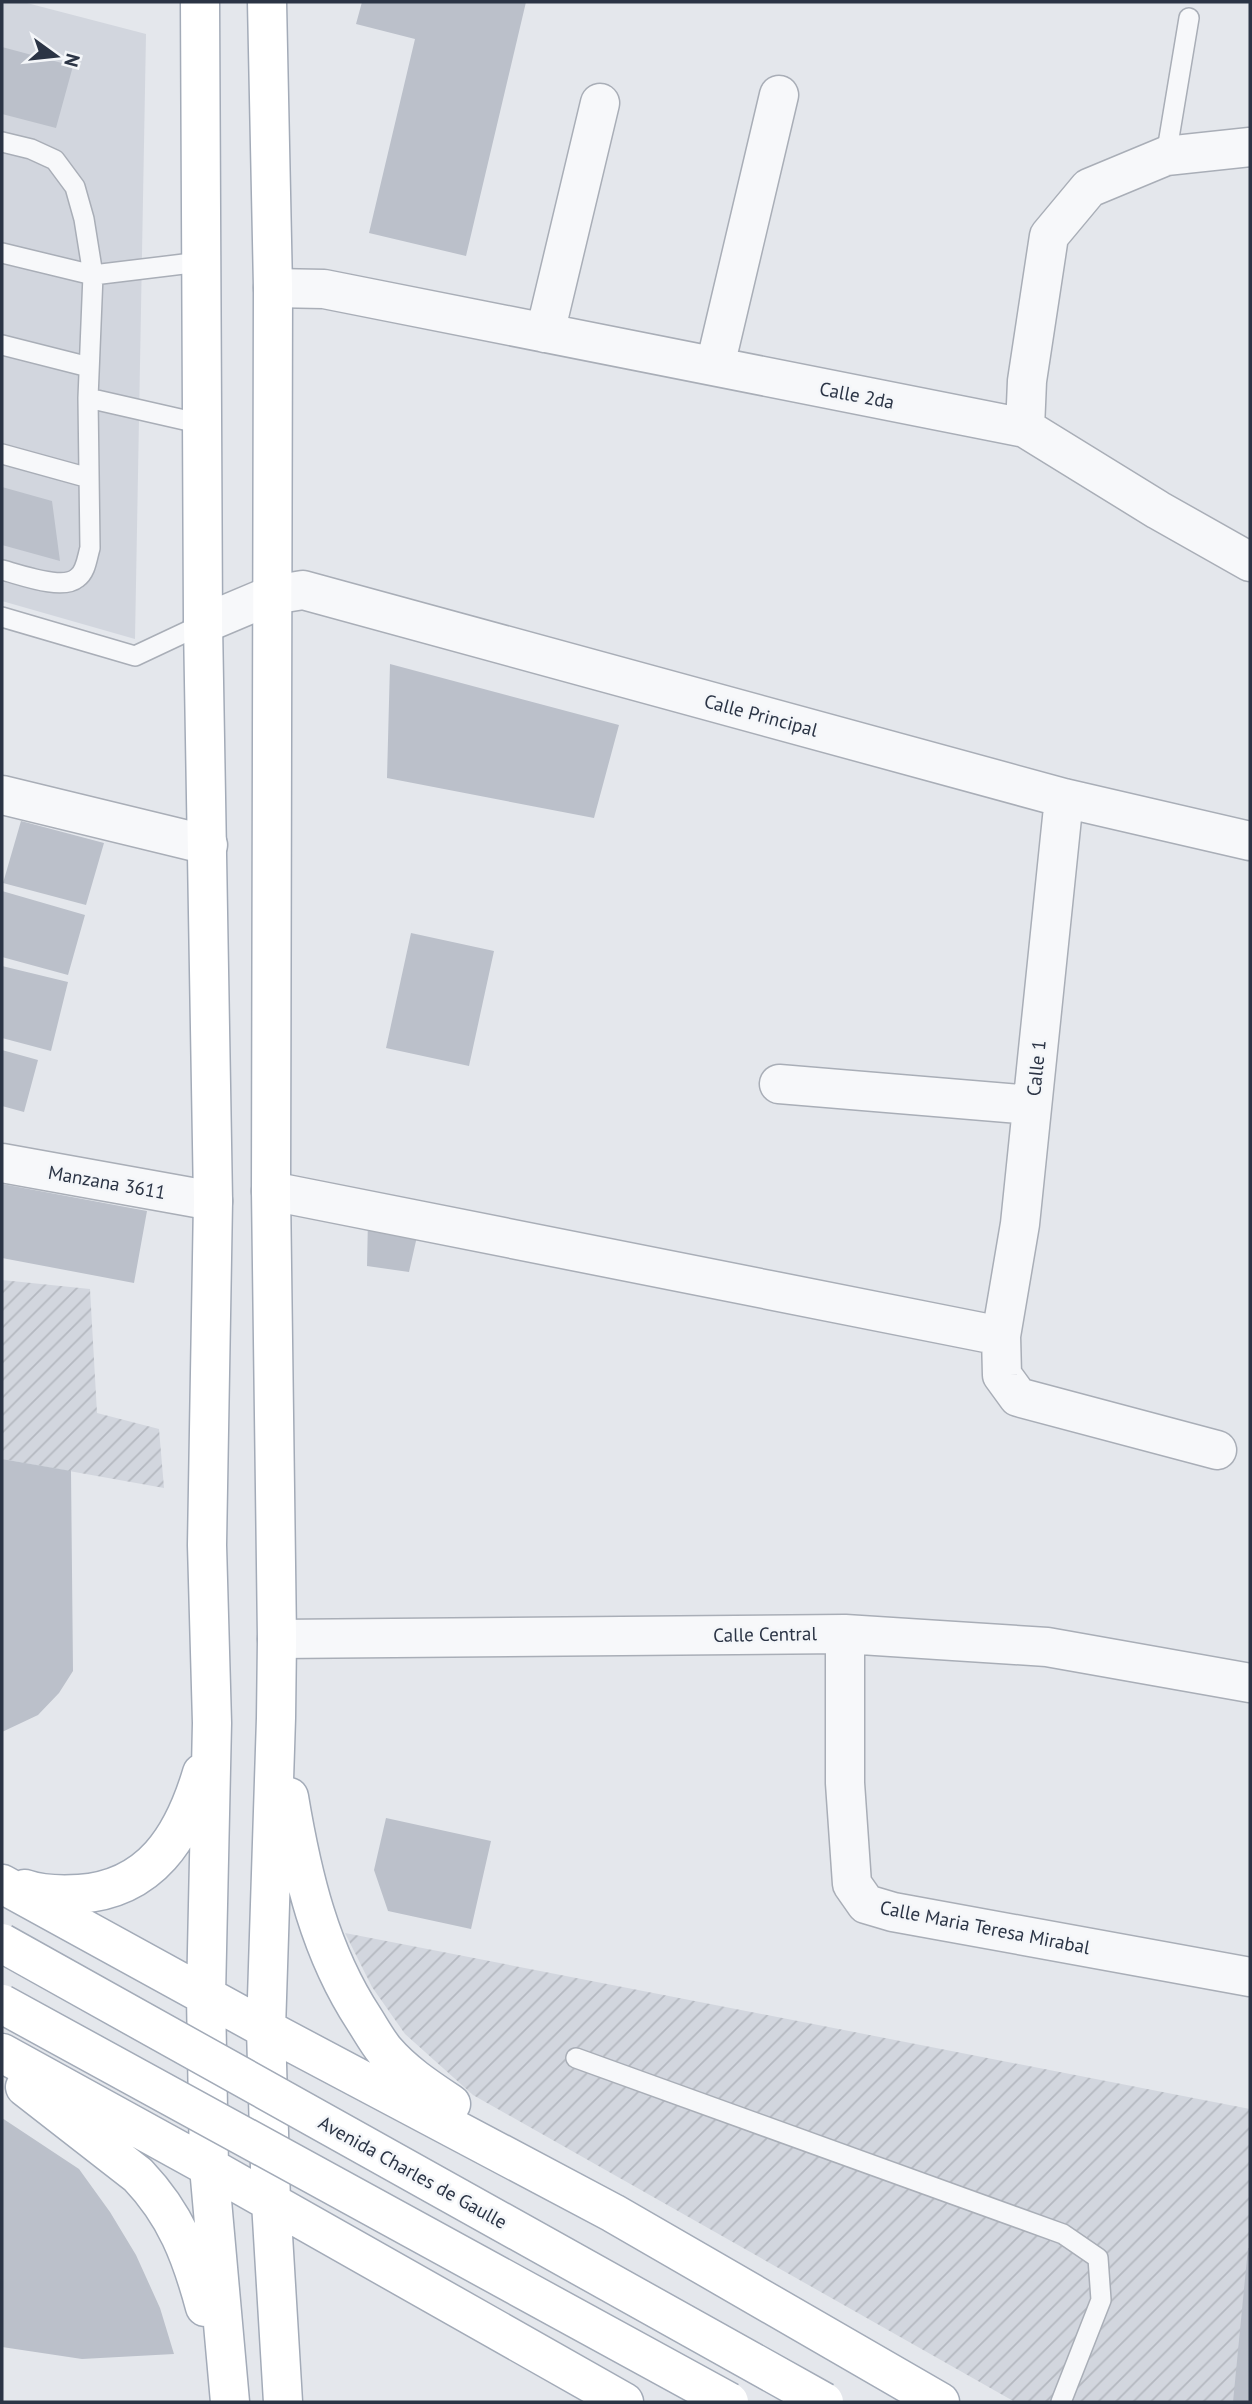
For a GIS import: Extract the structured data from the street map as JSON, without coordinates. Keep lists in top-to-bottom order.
{
  "streets": {
    "main road": ["Avenida Charles de Gaulle"],
    "street": [
      "Calle 2da",
      "Calle Principal",
      "Calle 1",
      "Manzana 3611",
      "Calle Central",
      "Calle Maria Teresa Mirabal"
    ]
  },
  "crossings": [
    ["Calle Principal", "Calle 1"],
    ["Calle Central", "Calle Maria Teresa Mirabal"]
  ],
  "north": "right"
}
